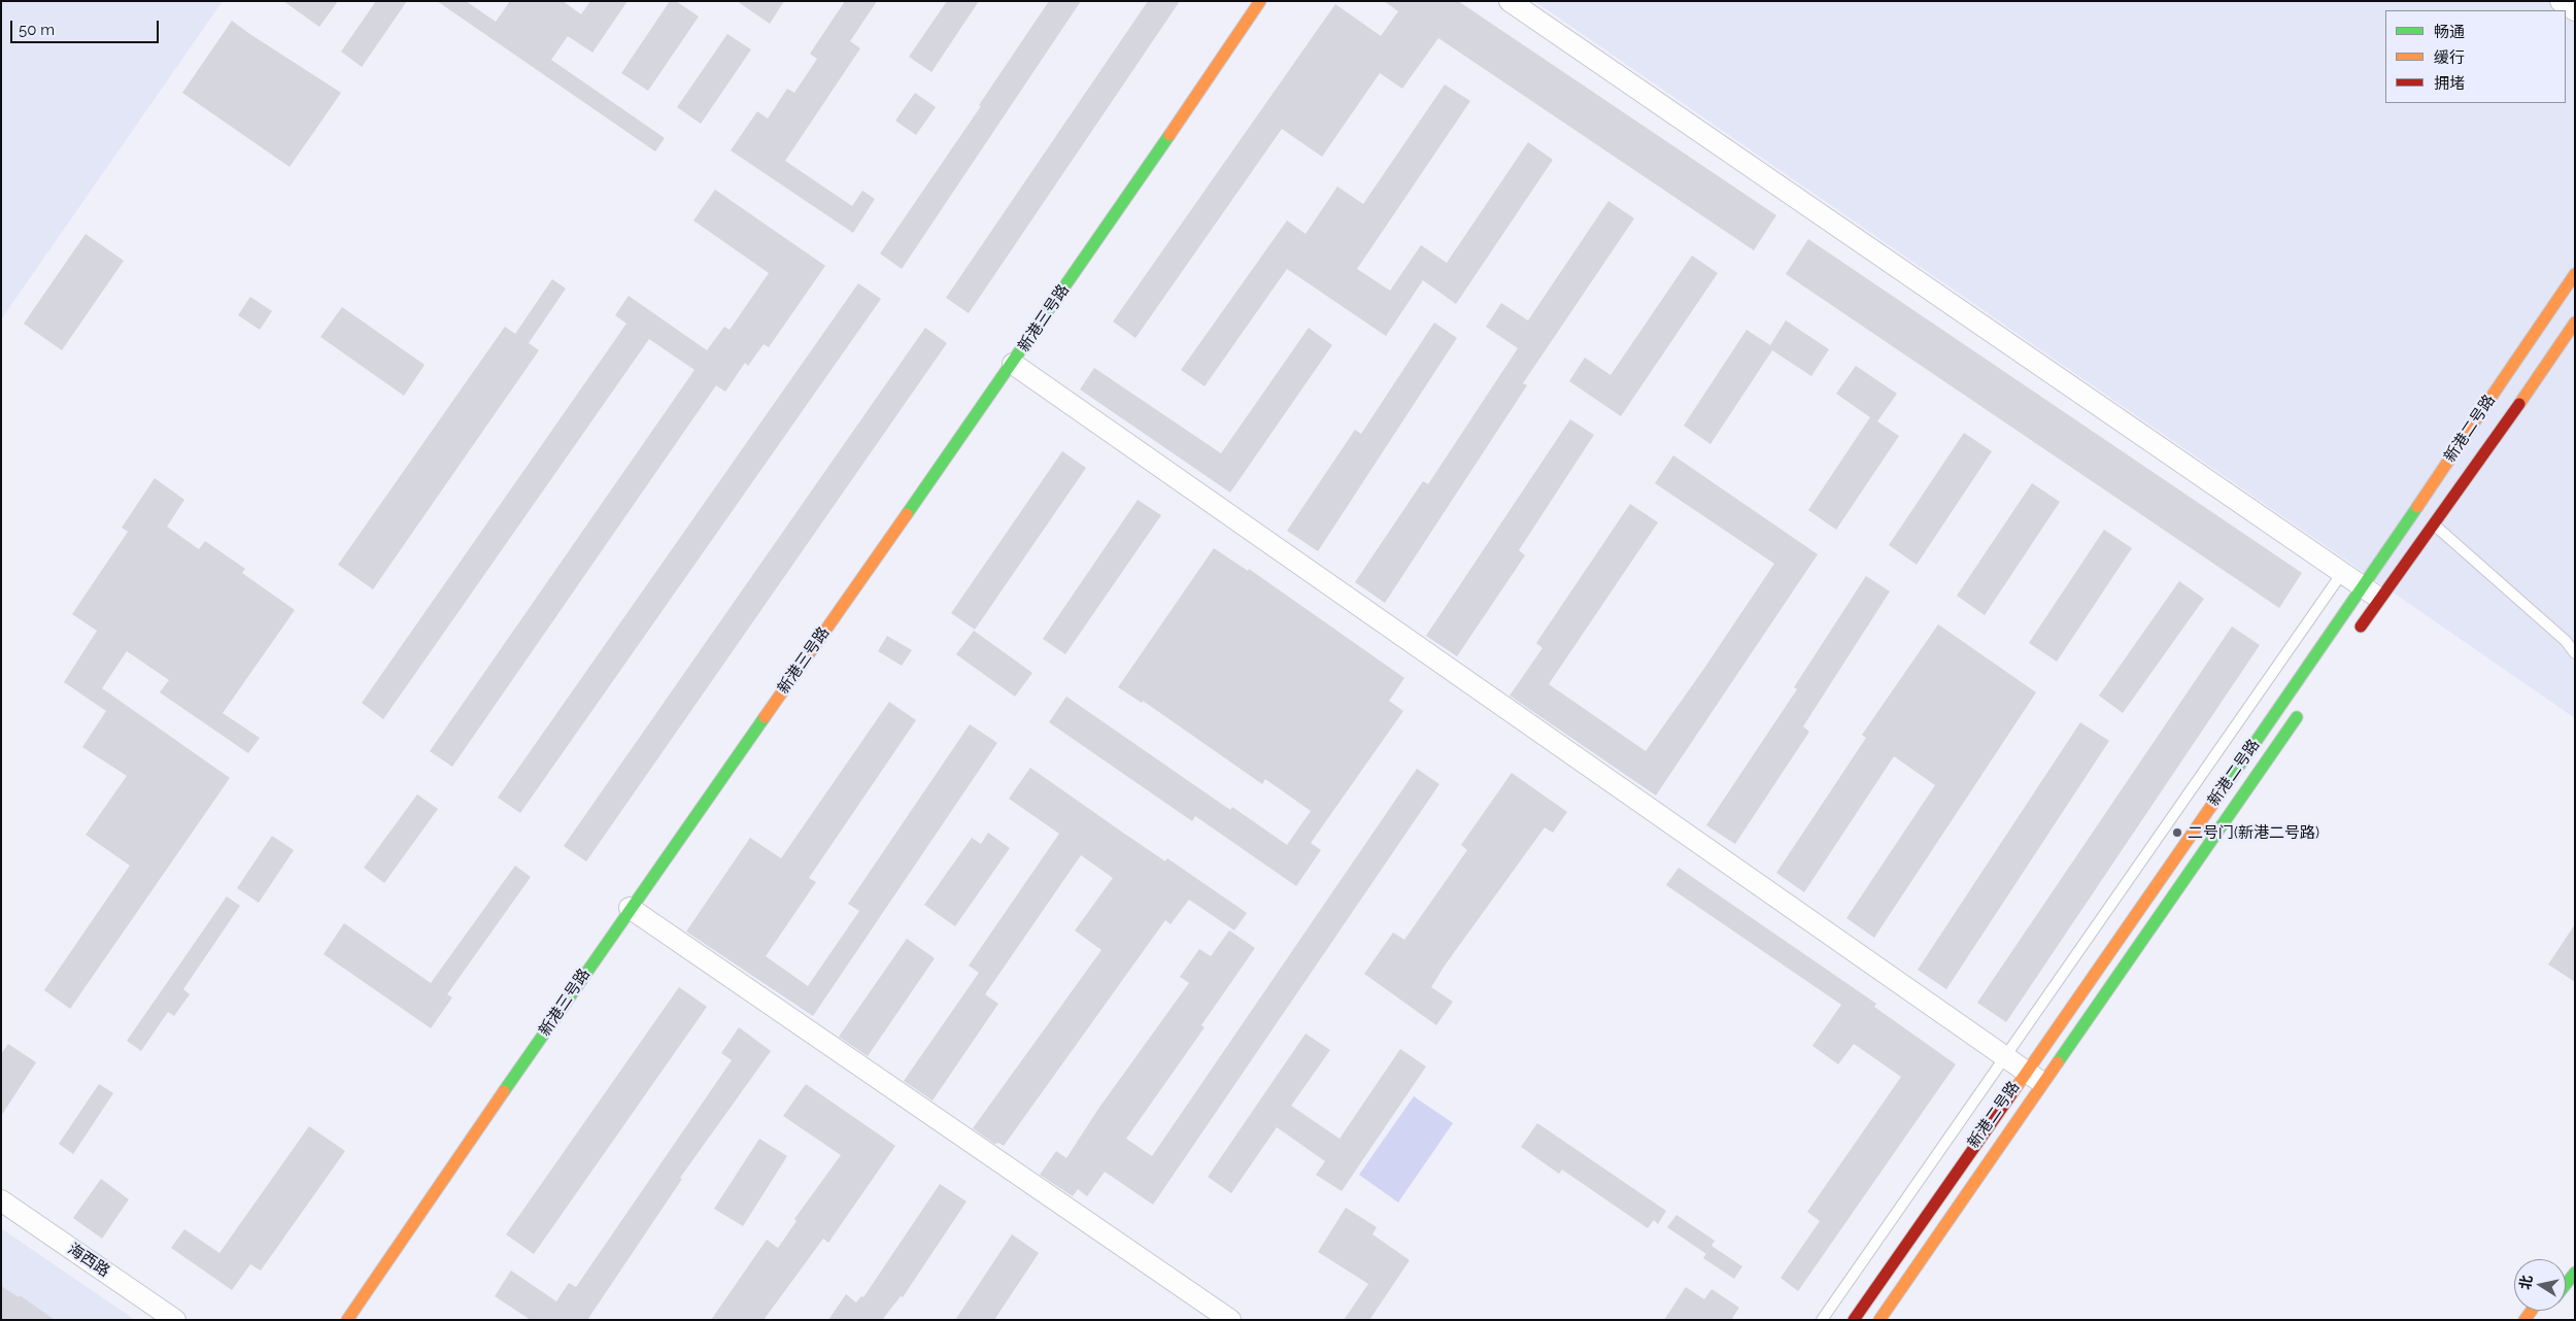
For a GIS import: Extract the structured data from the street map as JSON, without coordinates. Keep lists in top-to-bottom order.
{
  "streets": {
    "main road": ["新港三号路", "新港二号路"],
    "street": ["海西路"]
  },
  "places": ["二号门(新港二号路)"],
  "legend": ["畅通", "缓行", "拥堵"],
  "scale_bar": "50 m",
  "north": "left"
}
